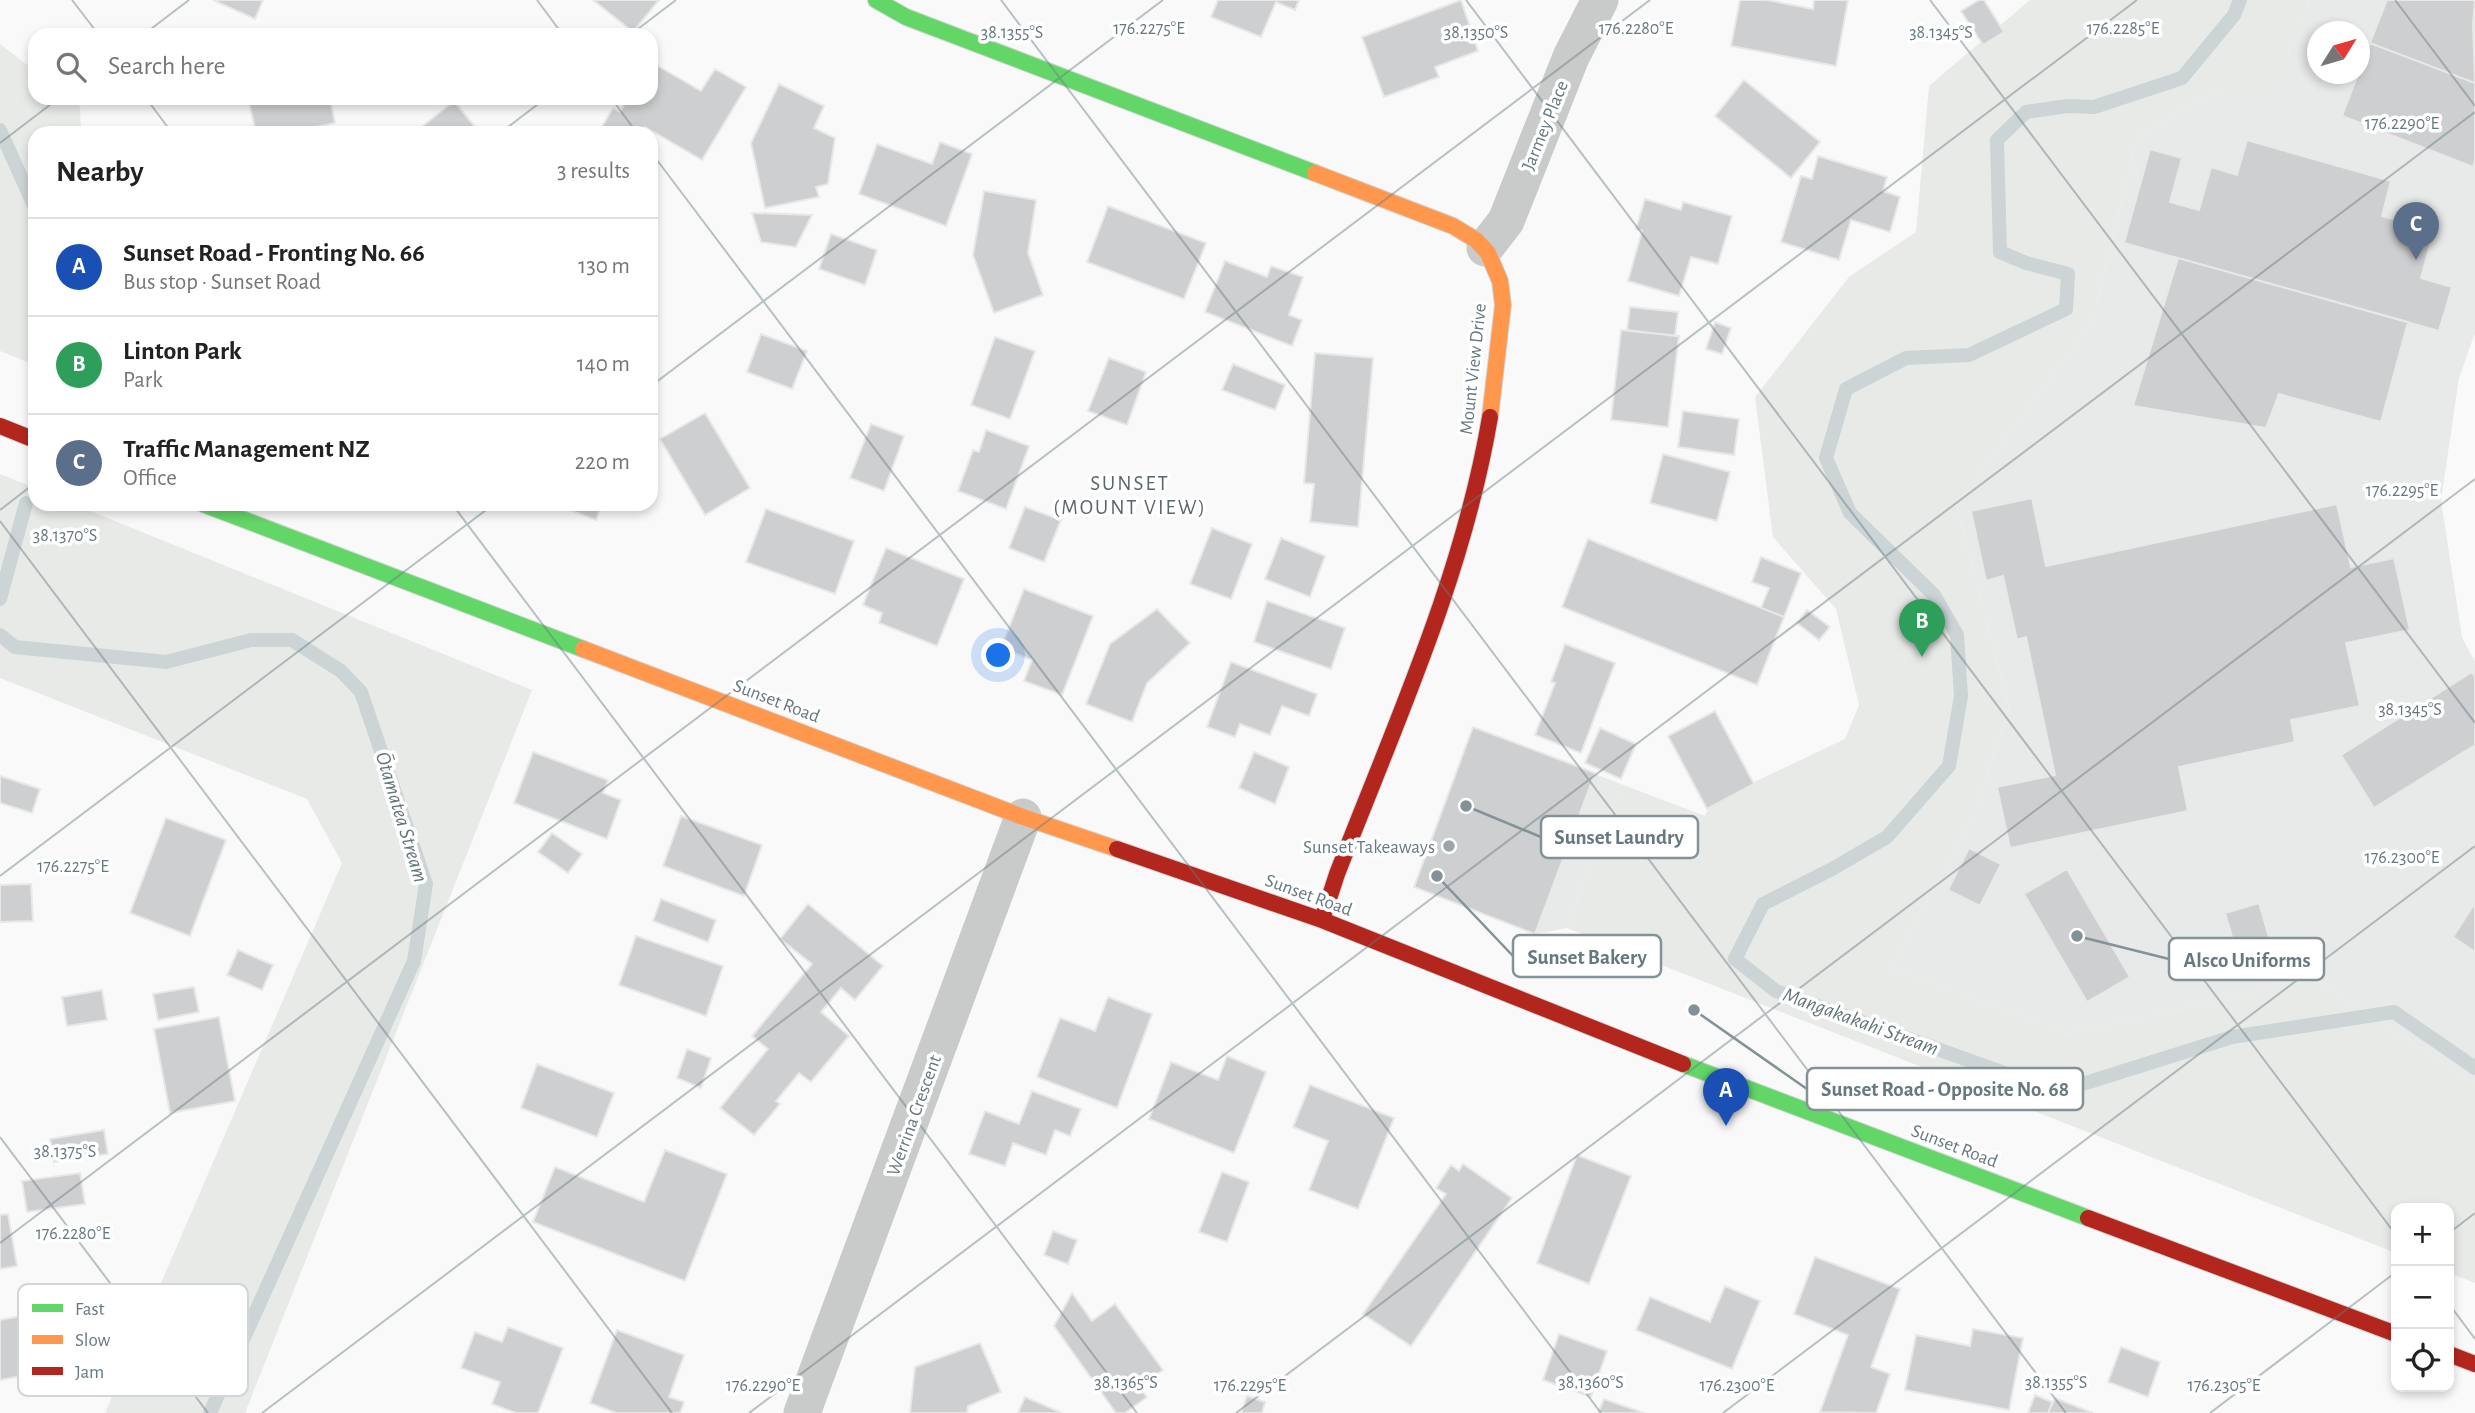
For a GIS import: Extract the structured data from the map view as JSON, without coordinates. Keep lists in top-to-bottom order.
{
  "streets": {
    "main road": ["Mount View Drive", "Sunset Road"],
    "street": ["Jarmey Place", "Werrina Crescent"]
  },
  "crossings": [
    ["Jarmey Place", "Mount View Drive"],
    ["Mount View Drive", "Sunset Road"],
    ["Sunset Road", "Werrina Crescent"]
  ],
  "districts": ["SUNSET (MOUNT VIEW)"],
  "water": ["Ōtamatea Stream", "Mangakakahi Stream"],
  "places": [
    "Sunset Laundry",
    "Sunset Takeaways",
    "Sunset Bakery",
    "Alsco Uniforms",
    "Sunset Road - Opposite No. 68"
  ],
  "legend": ["Fast", "Slow", "Jam"],
  "north": "top right",
  "page": {
    "search": "Search here",
    "heading": ["Nearby", "3 results"],
    "pins": ["C", "B", "A"],
    "list": [
      {
        "mark": "A",
        "name": "Sunset Road - Fronting No. 66",
        "note": "Bus stop · Sunset Road",
        "value": "130 m"
      },
      {
        "mark": "B",
        "name": "Linton Park",
        "note": "Park",
        "value": "140 m"
      },
      {
        "mark": "C",
        "name": "Traffic Management NZ",
        "note": "Office",
        "value": "220 m"
      }
    ],
    "map_buttons": ["+", "−"]
  },
  "coordinates": [
    "176.2275°E",
    "176.2280°E",
    "176.2285°E",
    "38.1355°S",
    "38.1350°S",
    "38.1345°S",
    "176.2290°E",
    "176.2295°E",
    "38.1370°S",
    "176.2300°E",
    "38.1375°S",
    "38.1365°S",
    "38.1360°S",
    "176.2305°E"
  ]
}
